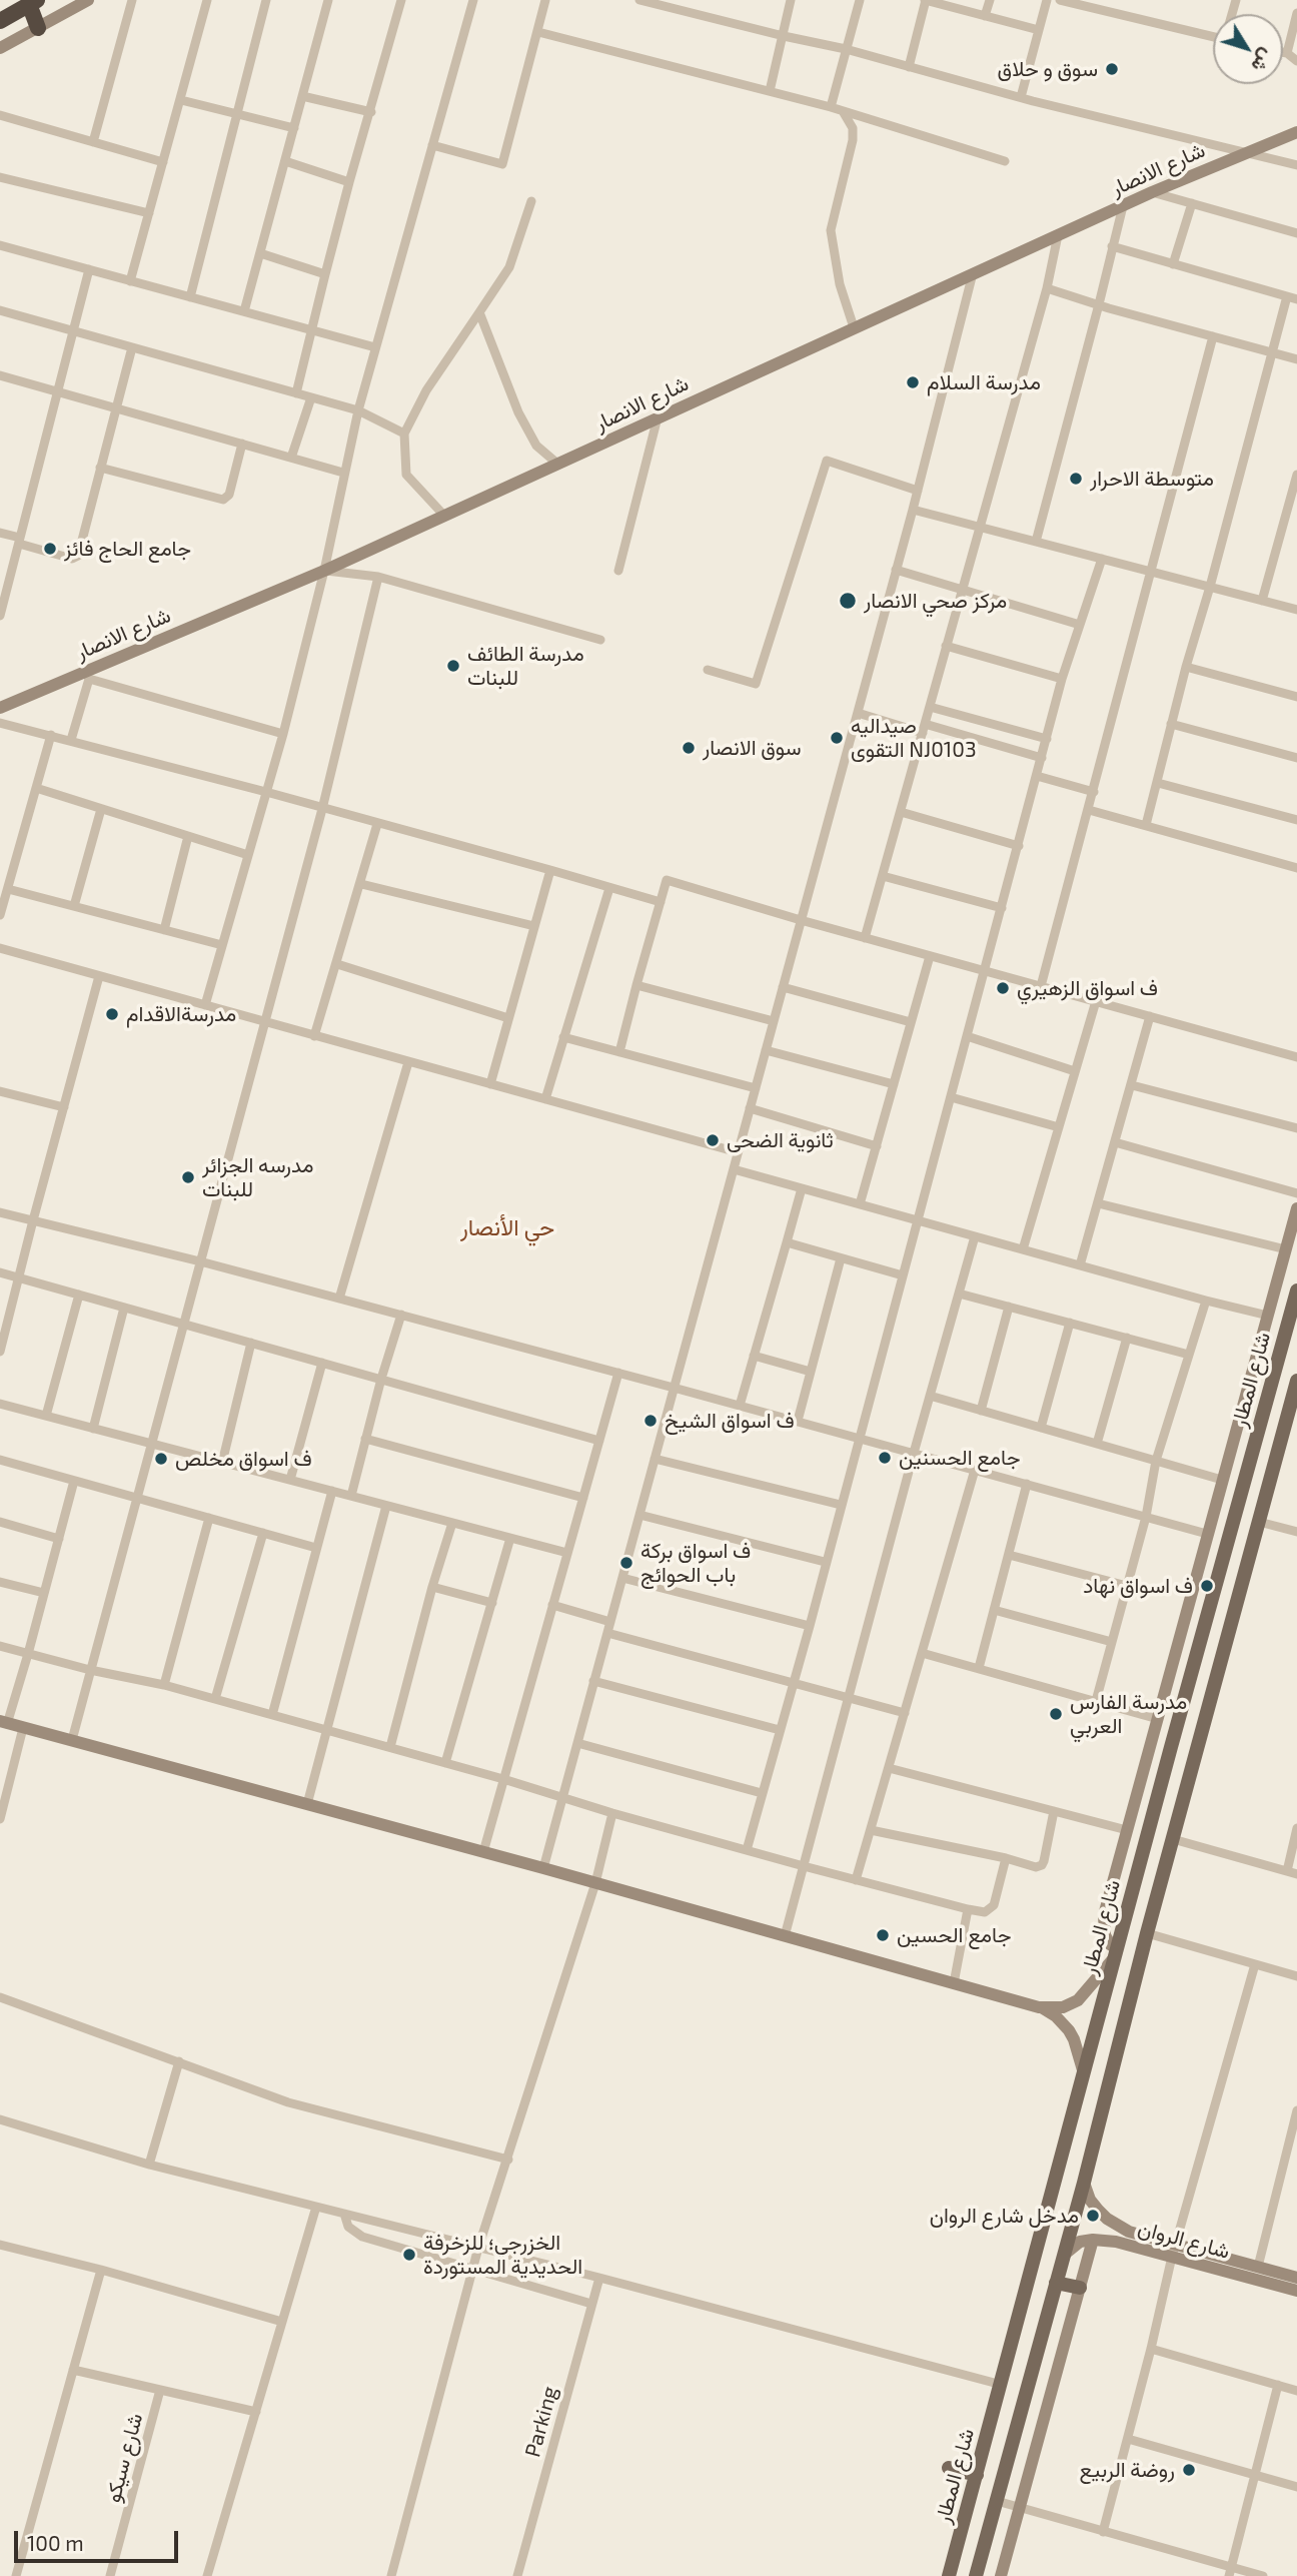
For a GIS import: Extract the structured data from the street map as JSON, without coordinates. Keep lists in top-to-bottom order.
{
  "streets": {
    "main road": ["شارع المطار"],
    "street": [
      "شارع الانصار",
      "شارع الروان",
      "Parking",
      "شارع سيكو"
    ]
  },
  "crossings": [
    ["شارع المطار", "شارع الروان"]
  ],
  "districts": ["حي الأنصار"],
  "places": [
    "سوق و حلاق",
    "مدرسة السلام",
    "متوسطة الاحرار",
    "جامع الحاج فائز",
    "مركز صحي الانصار",
    "مدرسة الطائف للبنات",
    "صيداليه التقوى NJ0103",
    "سوق الانصار",
    "ف اسواق الزهيري",
    "مدرسةالاقدام",
    "ثانوية الضحى",
    "مدرسه الجزائر للبنات",
    "ف اسواق الشيخ",
    "جامع الحسنين",
    "ف اسواق مخلص",
    "ف اسواق بركة باب الحوائج",
    "ف اسواق نهاد",
    "مدرسة الفارس العربي",
    "جامع الحسين",
    "مدخل شارع الروان",
    "الخزرجي؛ للزخرفة الحديدية المستوردة",
    "روضة الربيع"
  ],
  "scale_bar": "100 m",
  "north": "bottom right"
}
